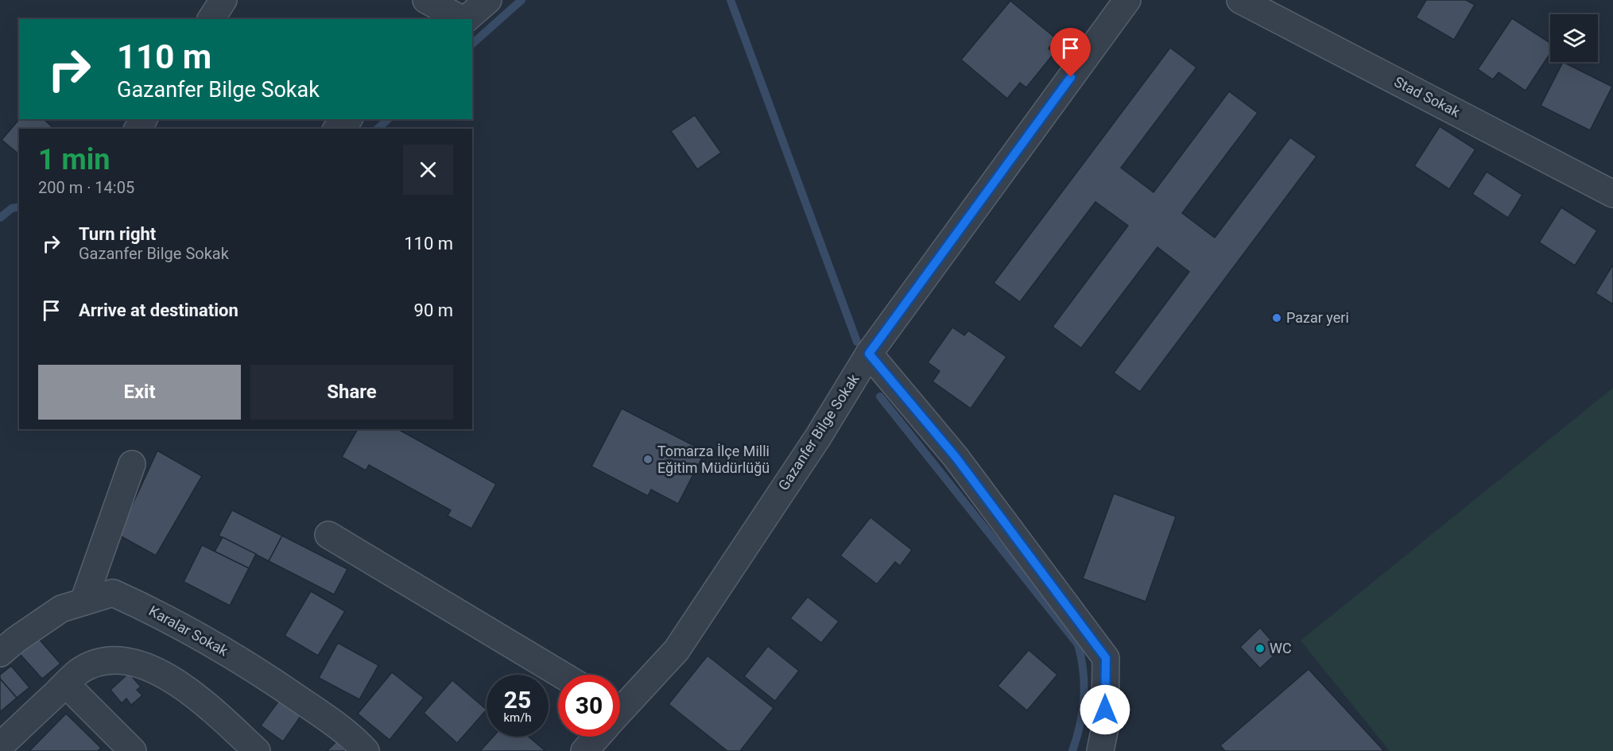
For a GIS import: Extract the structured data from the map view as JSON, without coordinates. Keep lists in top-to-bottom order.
{
  "streets": {
    "street": ["Stad Sokak", "Gazanfer Bilge Sokak", "Karalar Sokak"]
  },
  "places": ["Pazar yeri", "Tomarza İlçe Milli Eğitim Müdürlüğü", "WC"],
  "page": {
    "turn": ["110 m", "Gazanfer Bilge Sokak"],
    "heading": ["1 min", "200 m · 14:05"],
    "list": [
      {
        "name": "Turn right",
        "note": "Gazanfer Bilge Sokak",
        "value": "110 m"
      },
      {
        "name": "Arrive at destination",
        "value": "90 m"
      }
    ],
    "buttons": ["Exit", "Share"],
    "speed": "25 km/h",
    "limit": "30"
  }
}
